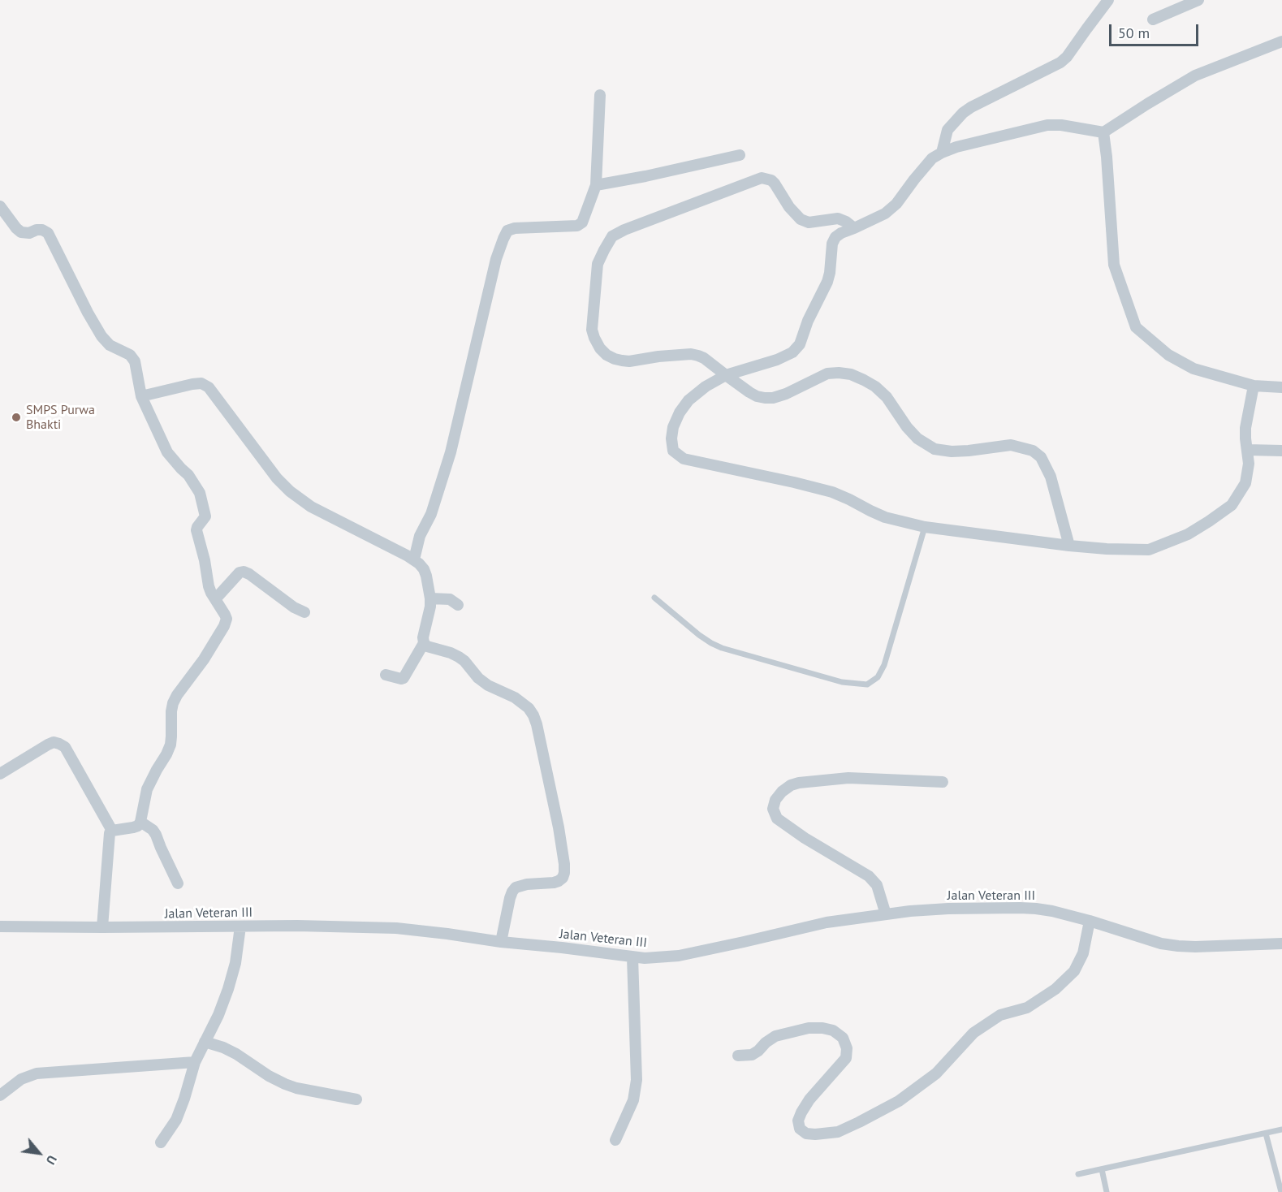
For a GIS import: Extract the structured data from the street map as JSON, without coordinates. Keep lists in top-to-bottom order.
{
  "streets": {
    "street": ["Jalan Veteran III"]
  },
  "places": ["SMPS Purwa Bhakti"],
  "scale_bar": "50 m",
  "north": "bottom right"
}
